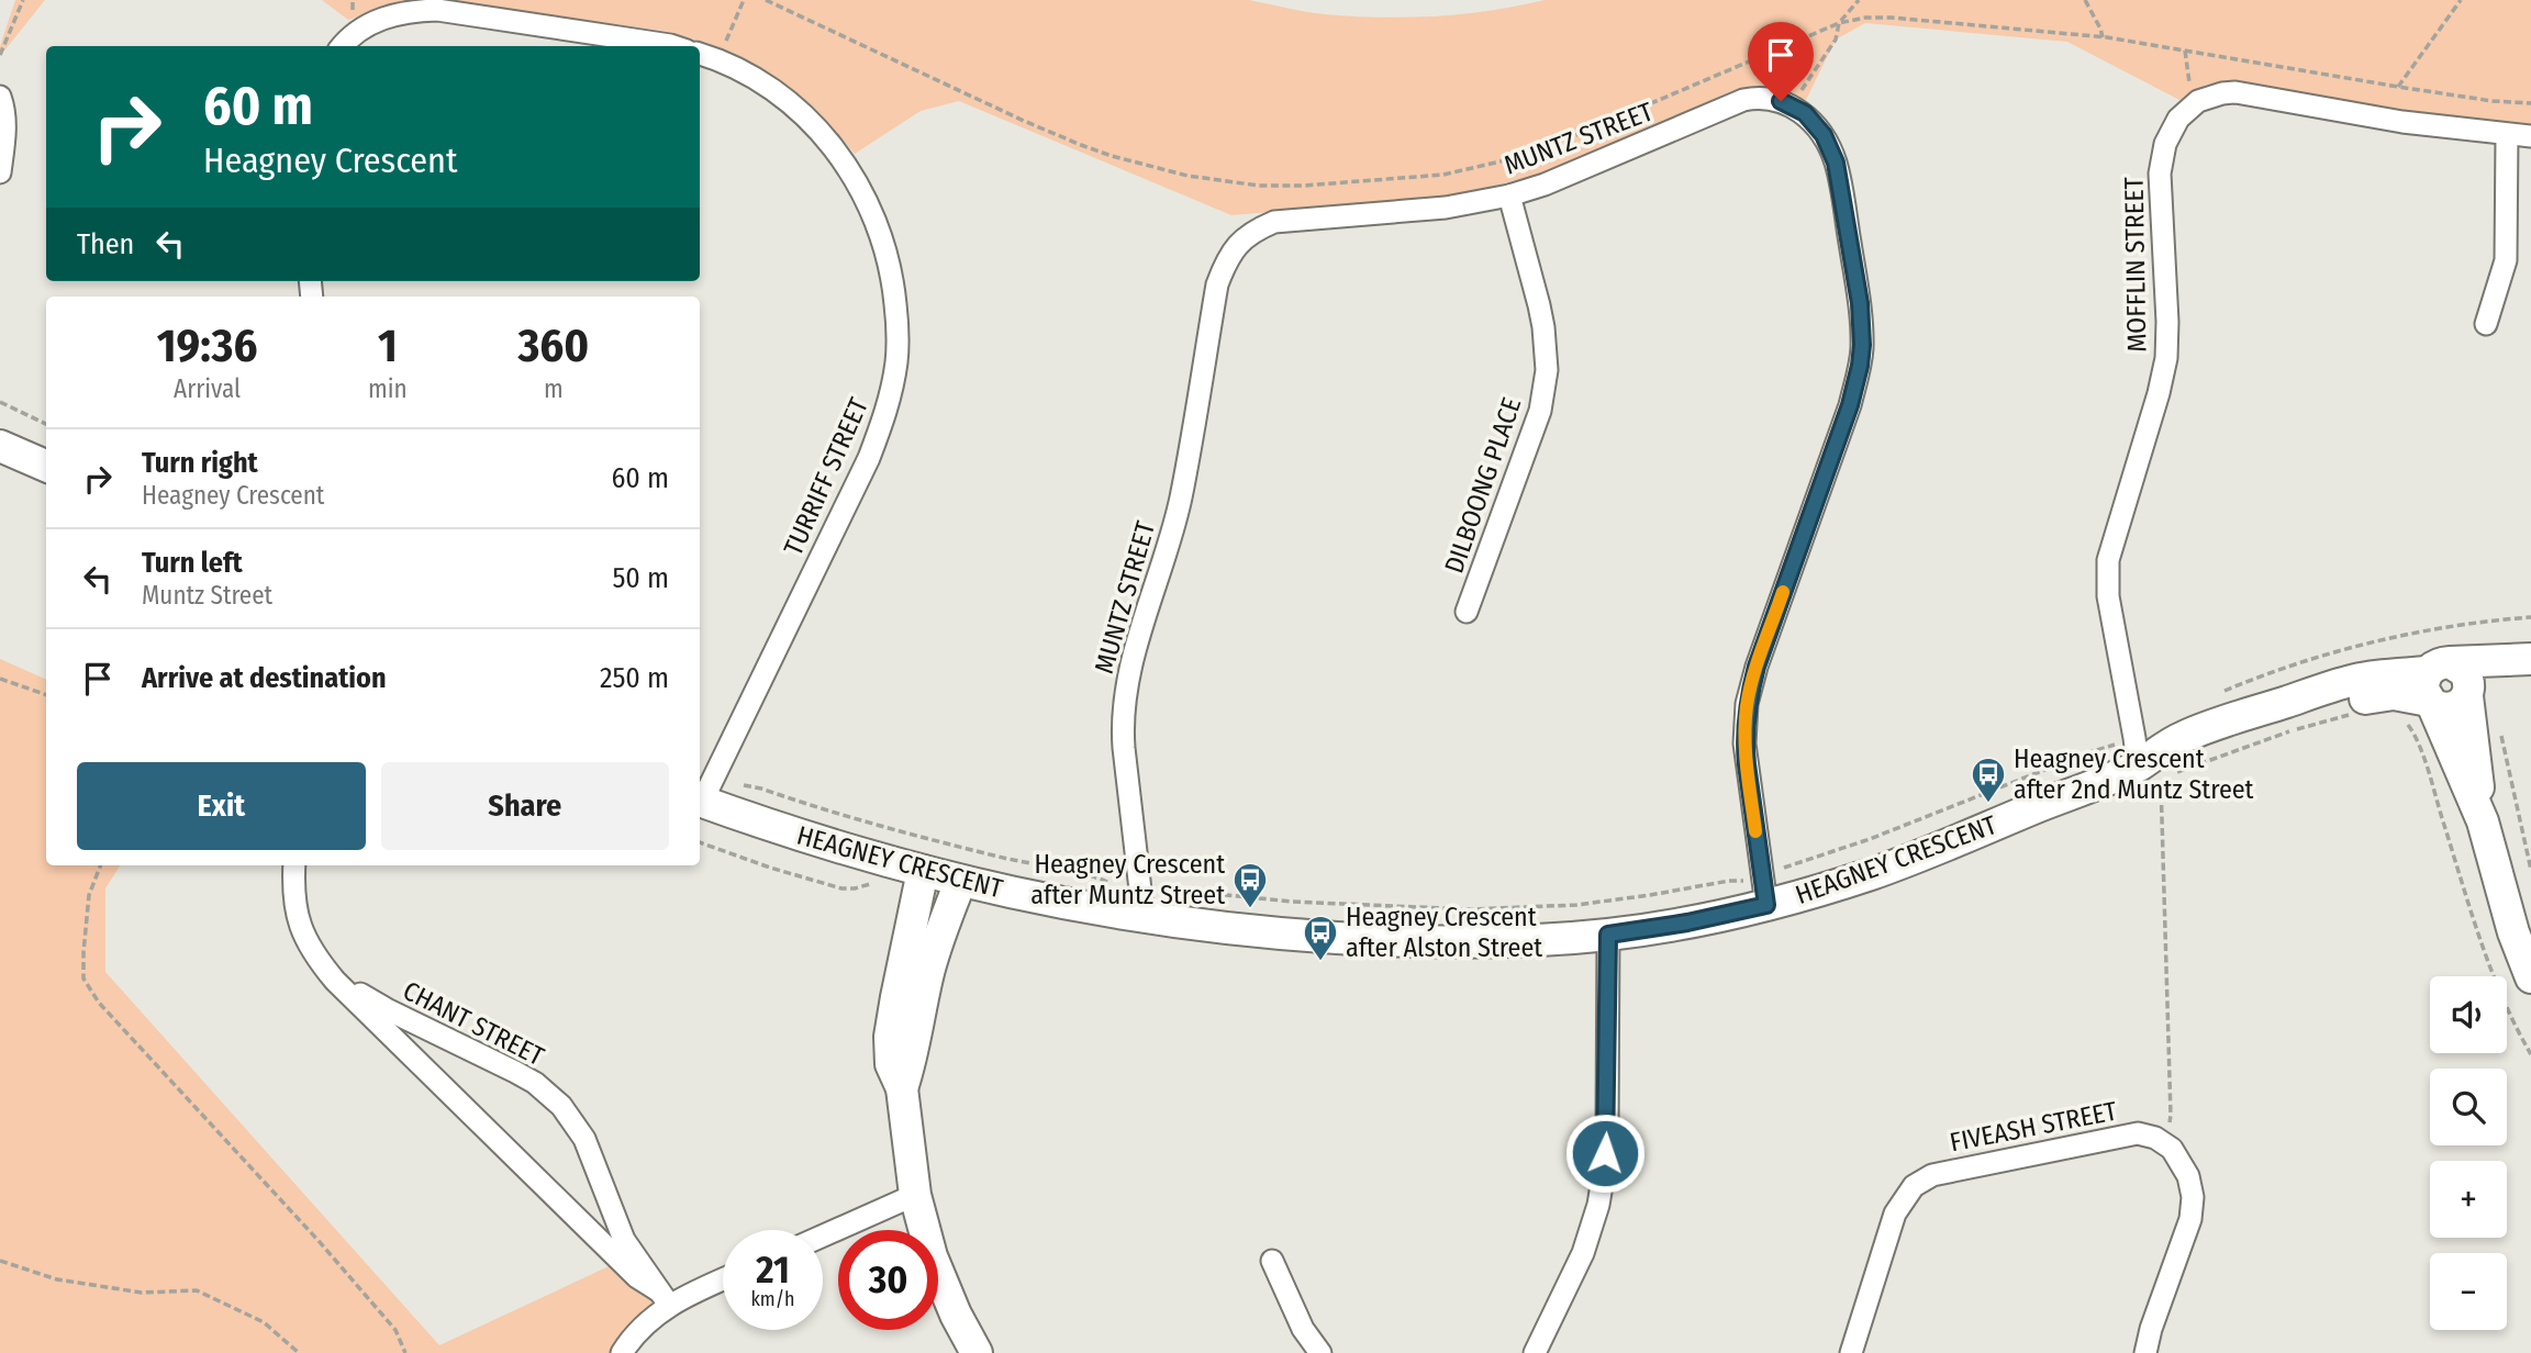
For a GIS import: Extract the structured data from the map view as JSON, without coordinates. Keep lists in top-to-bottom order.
{
  "streets": {
    "street": [
      "MUNTZ STREET",
      "MOFFLIN STREET",
      "TURRIFF STREET",
      "DILBOONG PLACE",
      "HEAGNEY CRESCENT",
      "CHANT STREET",
      "FIVEASH STREET"
    ]
  },
  "crossings": [
    ["MUNTZ STREET", "DILBOONG PLACE"],
    ["MUNTZ STREET", "HEAGNEY CRESCENT"],
    ["MOFFLIN STREET", "HEAGNEY CRESCENT"],
    ["TURRIFF STREET", "HEAGNEY CRESCENT"]
  ],
  "places": {
    "bus stop": ["Heagney Crescent after 2nd Muntz Street", "Heagney Crescent after Muntz Street", "Heagney Crescent after Alston Street"]
  },
  "page": {
    "turn": ["60 m", "Heagney Crescent"],
    "then": "Then",
    "eta": [
      "19:36",
      "Arrival",
      "1",
      "min",
      "360",
      "m"
    ],
    "list": [
      {
        "name": "Turn right",
        "note": "Heagney Crescent",
        "value": "60 m"
      },
      {
        "name": "Turn left",
        "note": "Muntz Street",
        "value": "50 m"
      },
      {
        "name": "Arrive at destination",
        "value": "250 m"
      }
    ],
    "buttons": ["Exit", "Share"],
    "map_buttons": ["+", "−"],
    "speed": "21 km/h",
    "limit": "30"
  }
}
